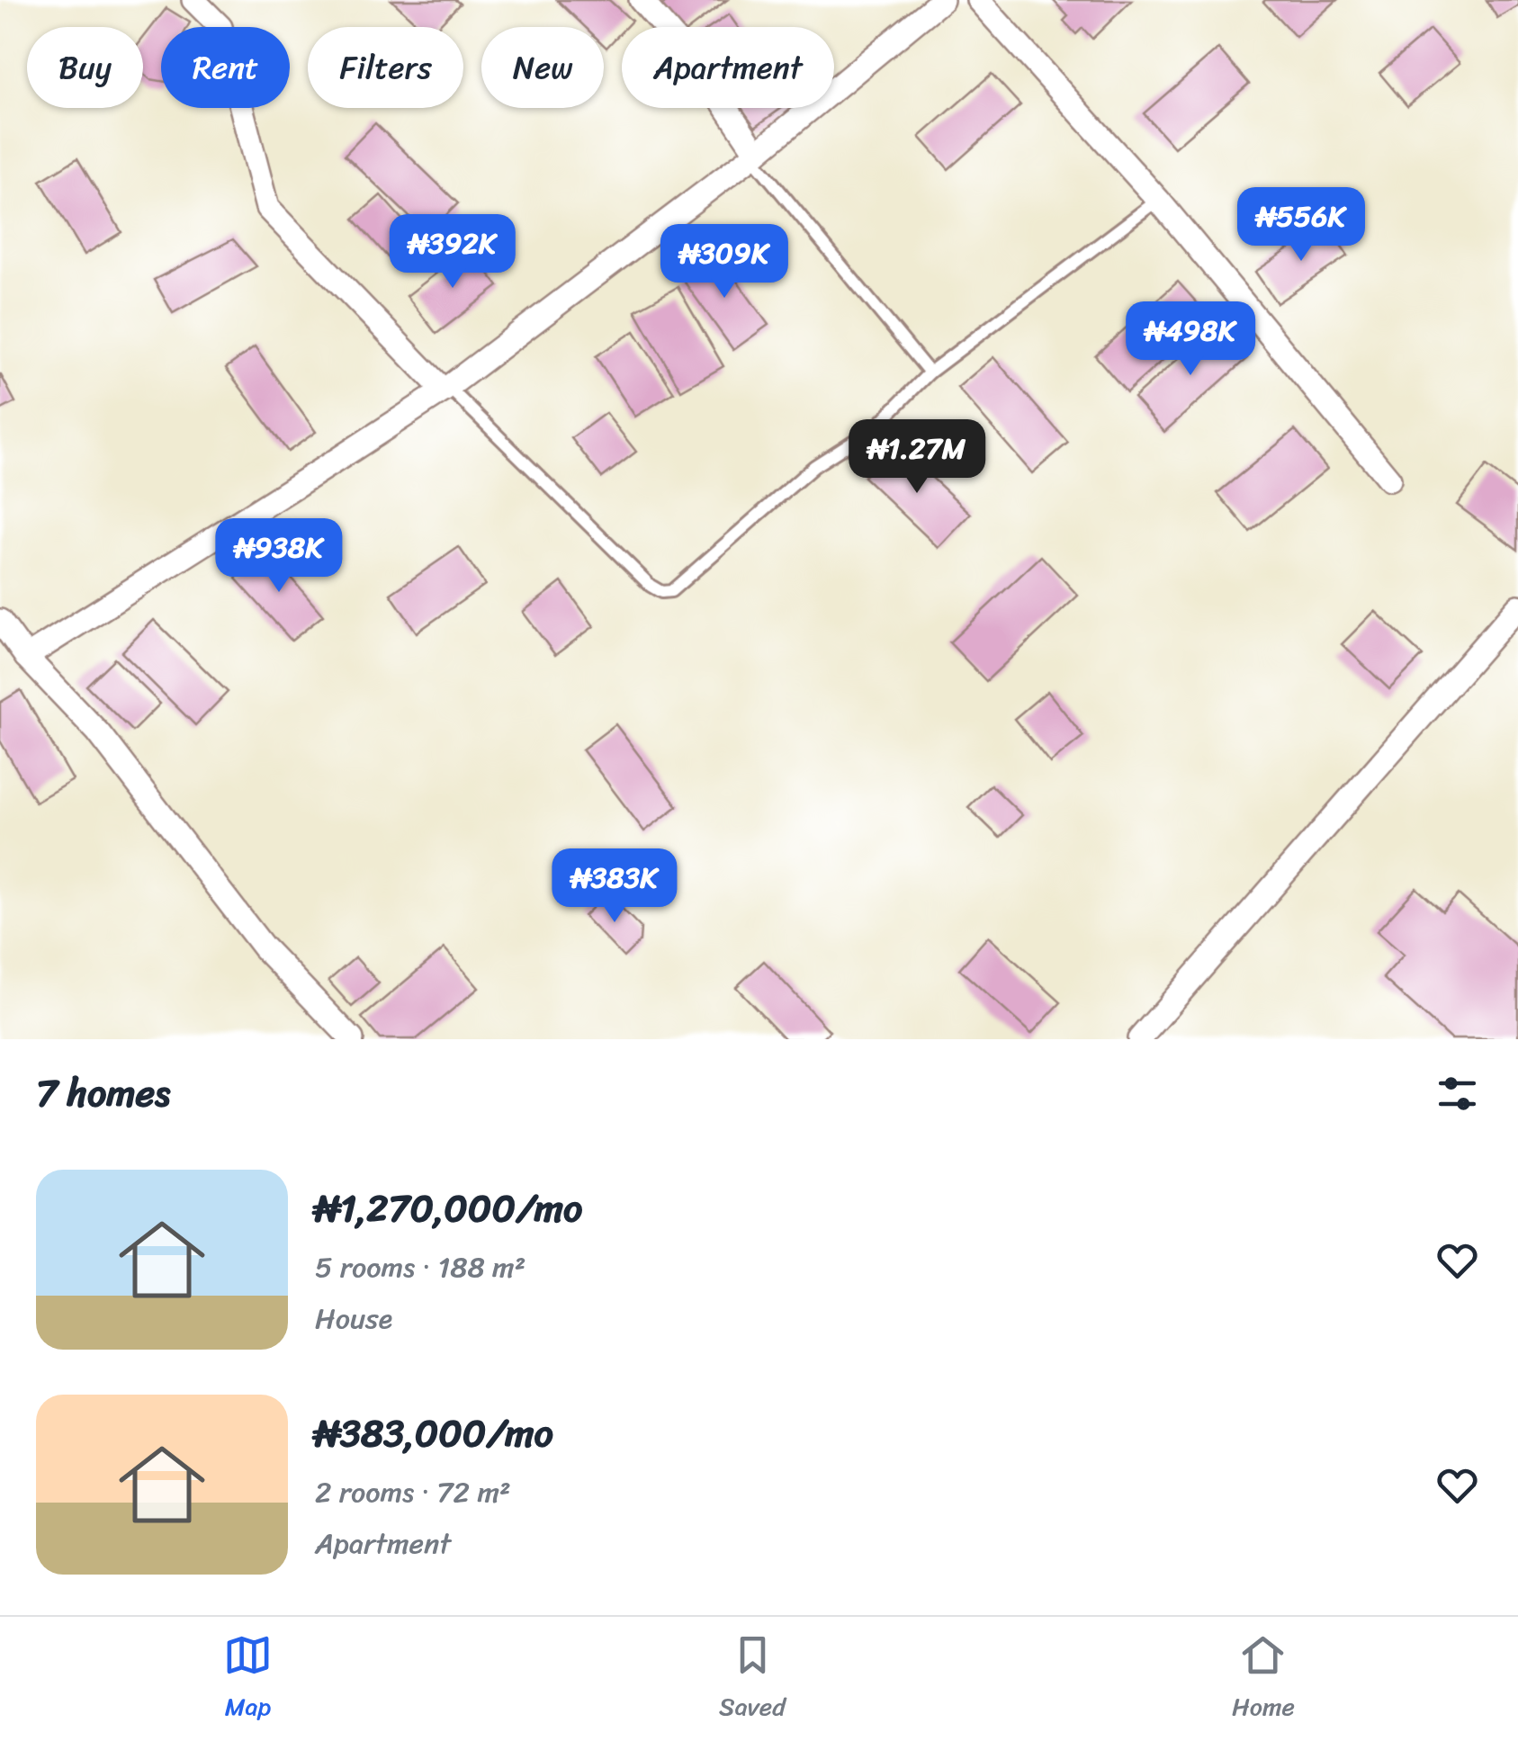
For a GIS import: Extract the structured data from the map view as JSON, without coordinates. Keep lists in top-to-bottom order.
{
  "page": {
    "chip": [
      "Buy",
      "Rent",
      "Filters",
      "New",
      "Apartment"
    ],
    "price": [
      "₦556K",
      "₦392K",
      "₦309K",
      "₦498K",
      "₦1.27M",
      "₦938K",
      "₦383K"
    ],
    "heading": "7 homes",
    "list": [
      {
        "name": "₦1,270,000/mo",
        "note": "5 rooms · 188 m² · House"
      },
      {
        "name": "₦383,000/mo",
        "note": "2 rooms · 72 m² · Apartment"
      }
    ],
    "tabs": ["Map", "Saved", "Home"]
  }
}
